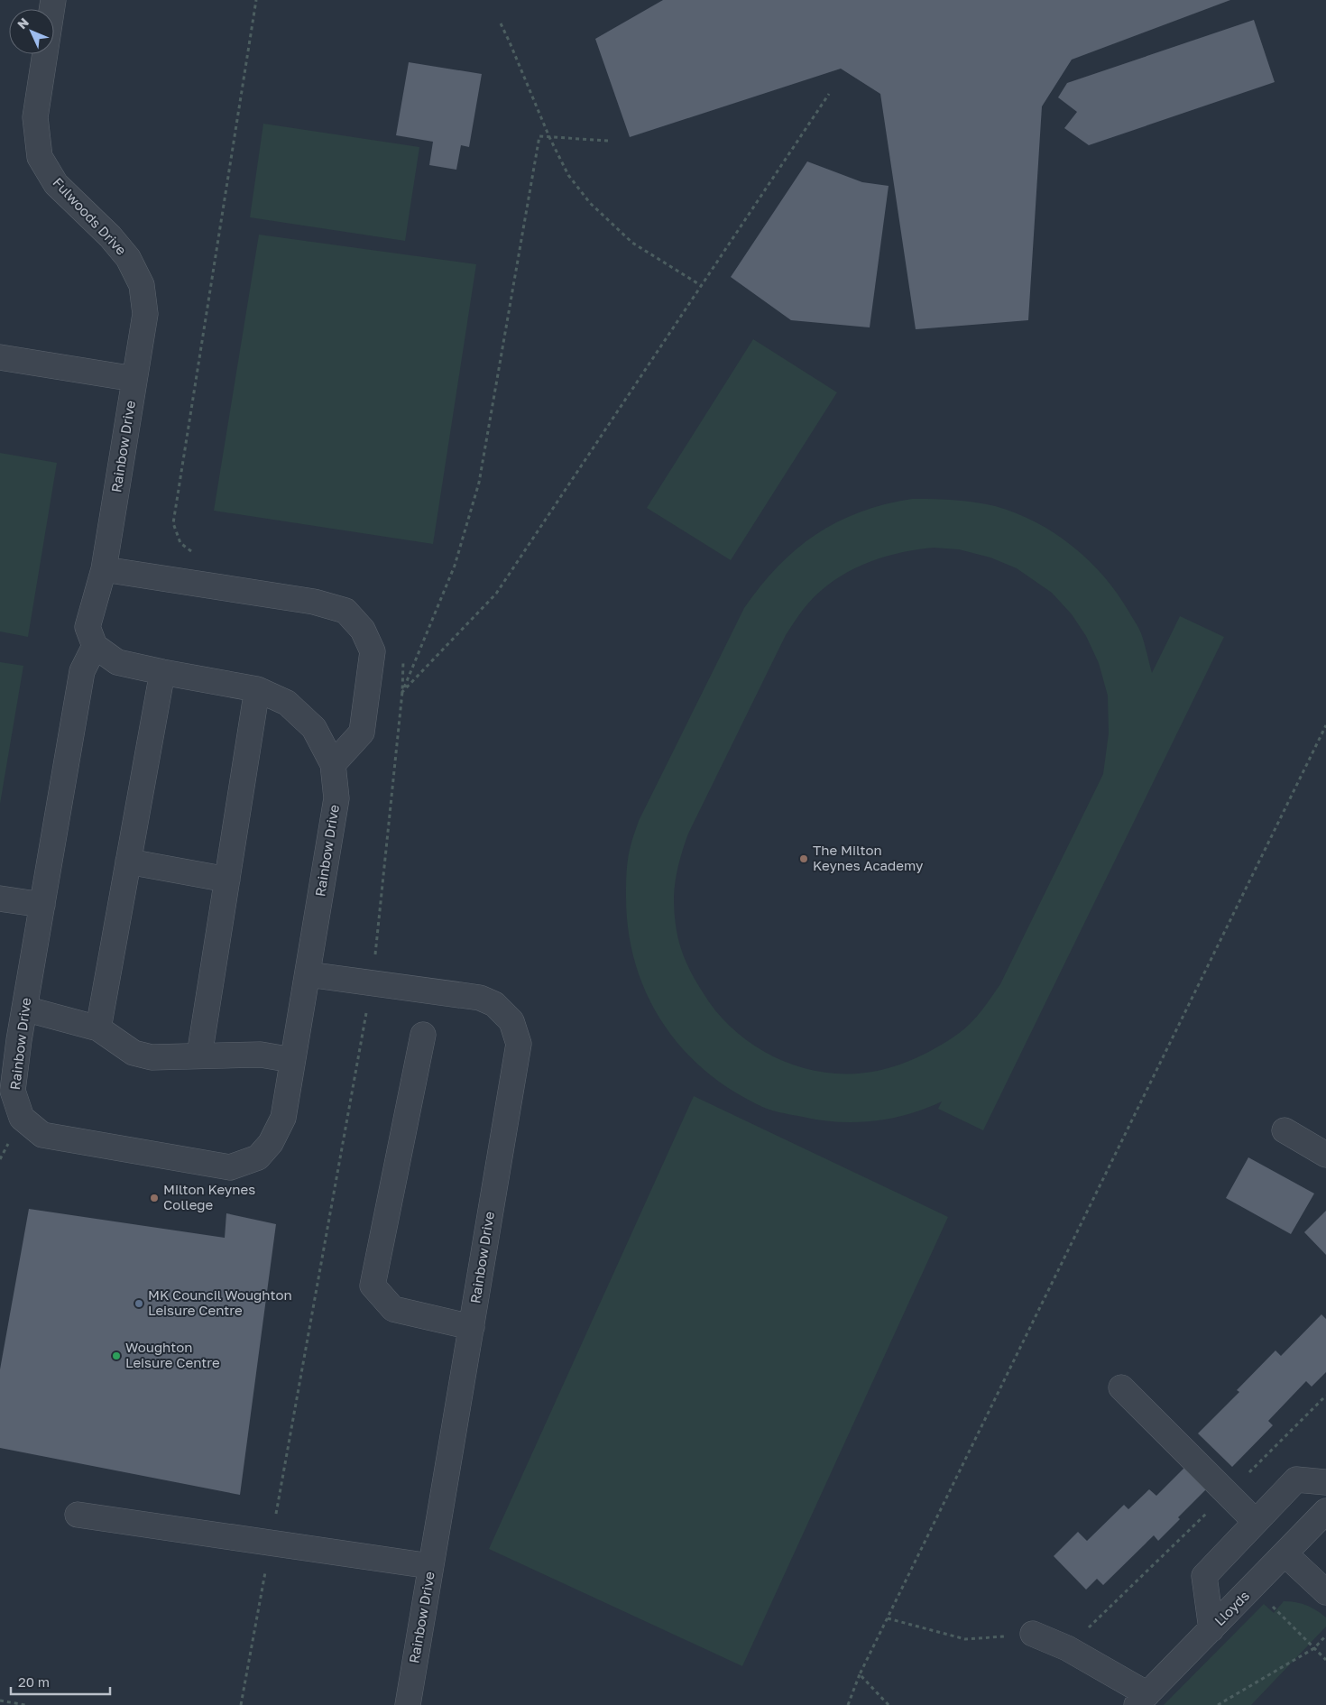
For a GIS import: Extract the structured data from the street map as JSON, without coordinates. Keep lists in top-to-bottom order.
{
  "streets": {
    "street": ["Fulwoods Drive", "Rainbow Drive", "Lloyds"]
  },
  "crossings": [
    ["Fulwoods Drive", "Rainbow Drive"]
  ],
  "places": [
    "The Milton Keynes Academy",
    "Milton Keynes College",
    "MK Council Woughton Leisure Centre",
    "Woughton Leisure Centre"
  ],
  "scale_bar": "20 m",
  "north": "top left"
}
